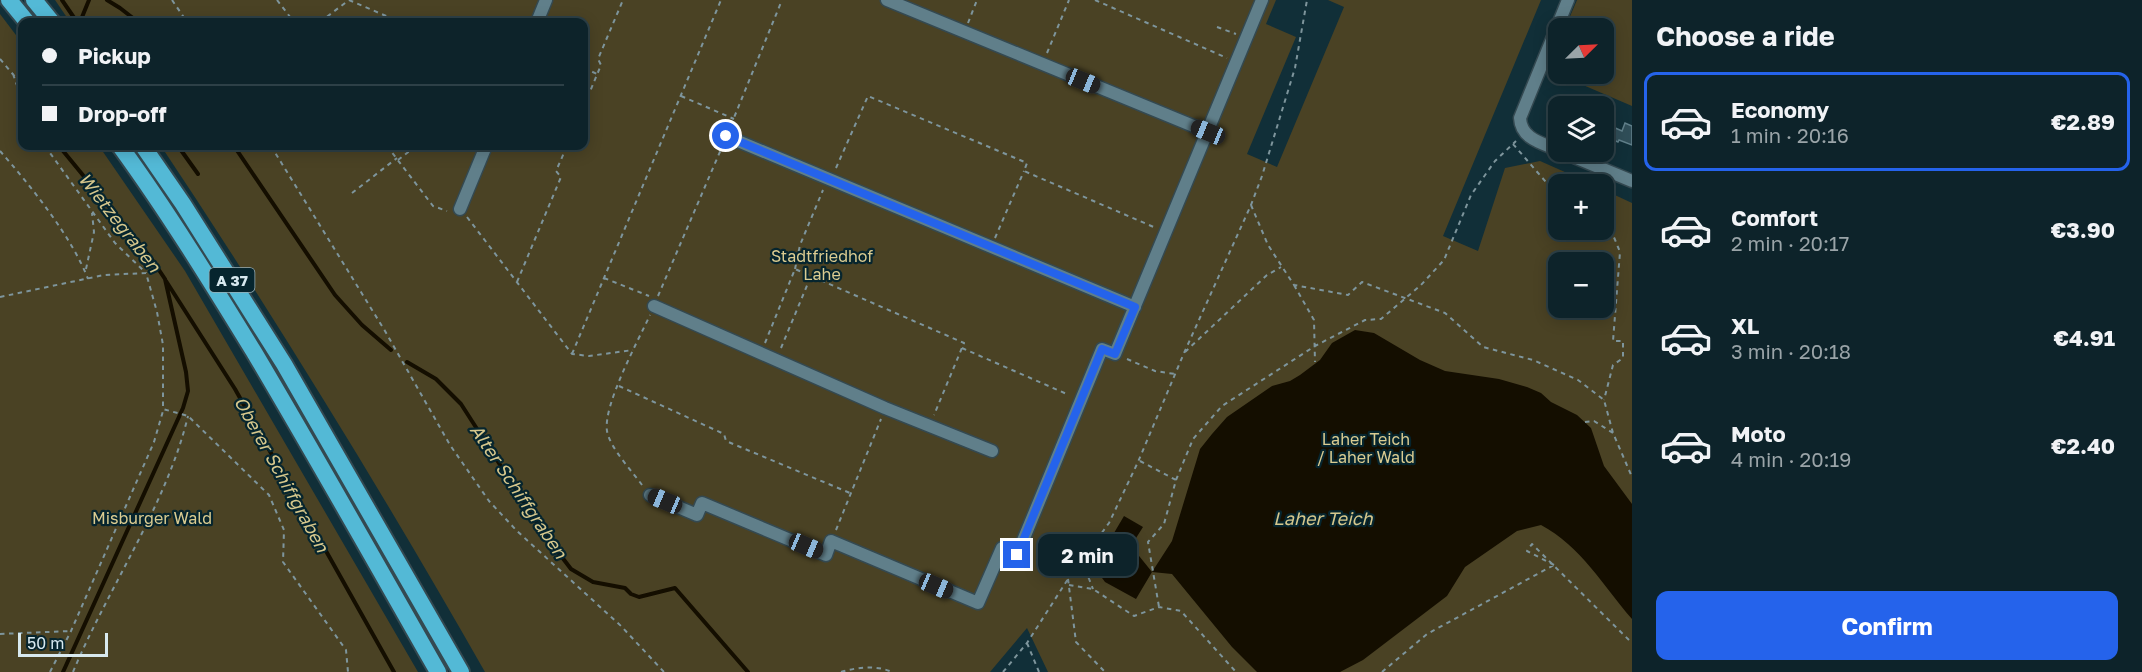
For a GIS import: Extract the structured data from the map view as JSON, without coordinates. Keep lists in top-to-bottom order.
{
  "streets": {
    "highway": ["A 37"]
  },
  "water": [
    "Wietzegraben",
    "Oberer Schiffgraben",
    "Alter Schiffgraben",
    "Laher Teich"
  ],
  "parks": ["Stadtfriedhof Lahe", "Laher Teich / Laher Wald", "Misburger Wald"],
  "scale_bar": "50 m",
  "north": "top right",
  "page": {
    "heading": "Choose a ride",
    "map_buttons": ["+", "−"],
    "banner": ["Pickup", "Drop-off"],
    "list": [
      {
        "name": "Economy",
        "note": "1 min · 20:16",
        "value": "€2.89"
      },
      {
        "name": "Comfort",
        "note": "2 min · 20:17",
        "value": "€3.90"
      },
      {
        "name": "XL",
        "note": "3 min · 20:18",
        "value": "€4.91"
      },
      {
        "name": "Moto",
        "note": "4 min · 20:19",
        "value": "€2.40"
      }
    ],
    "bubble": "2 min",
    "buttons": "Confirm",
    "scale": "50 m"
  }
}
